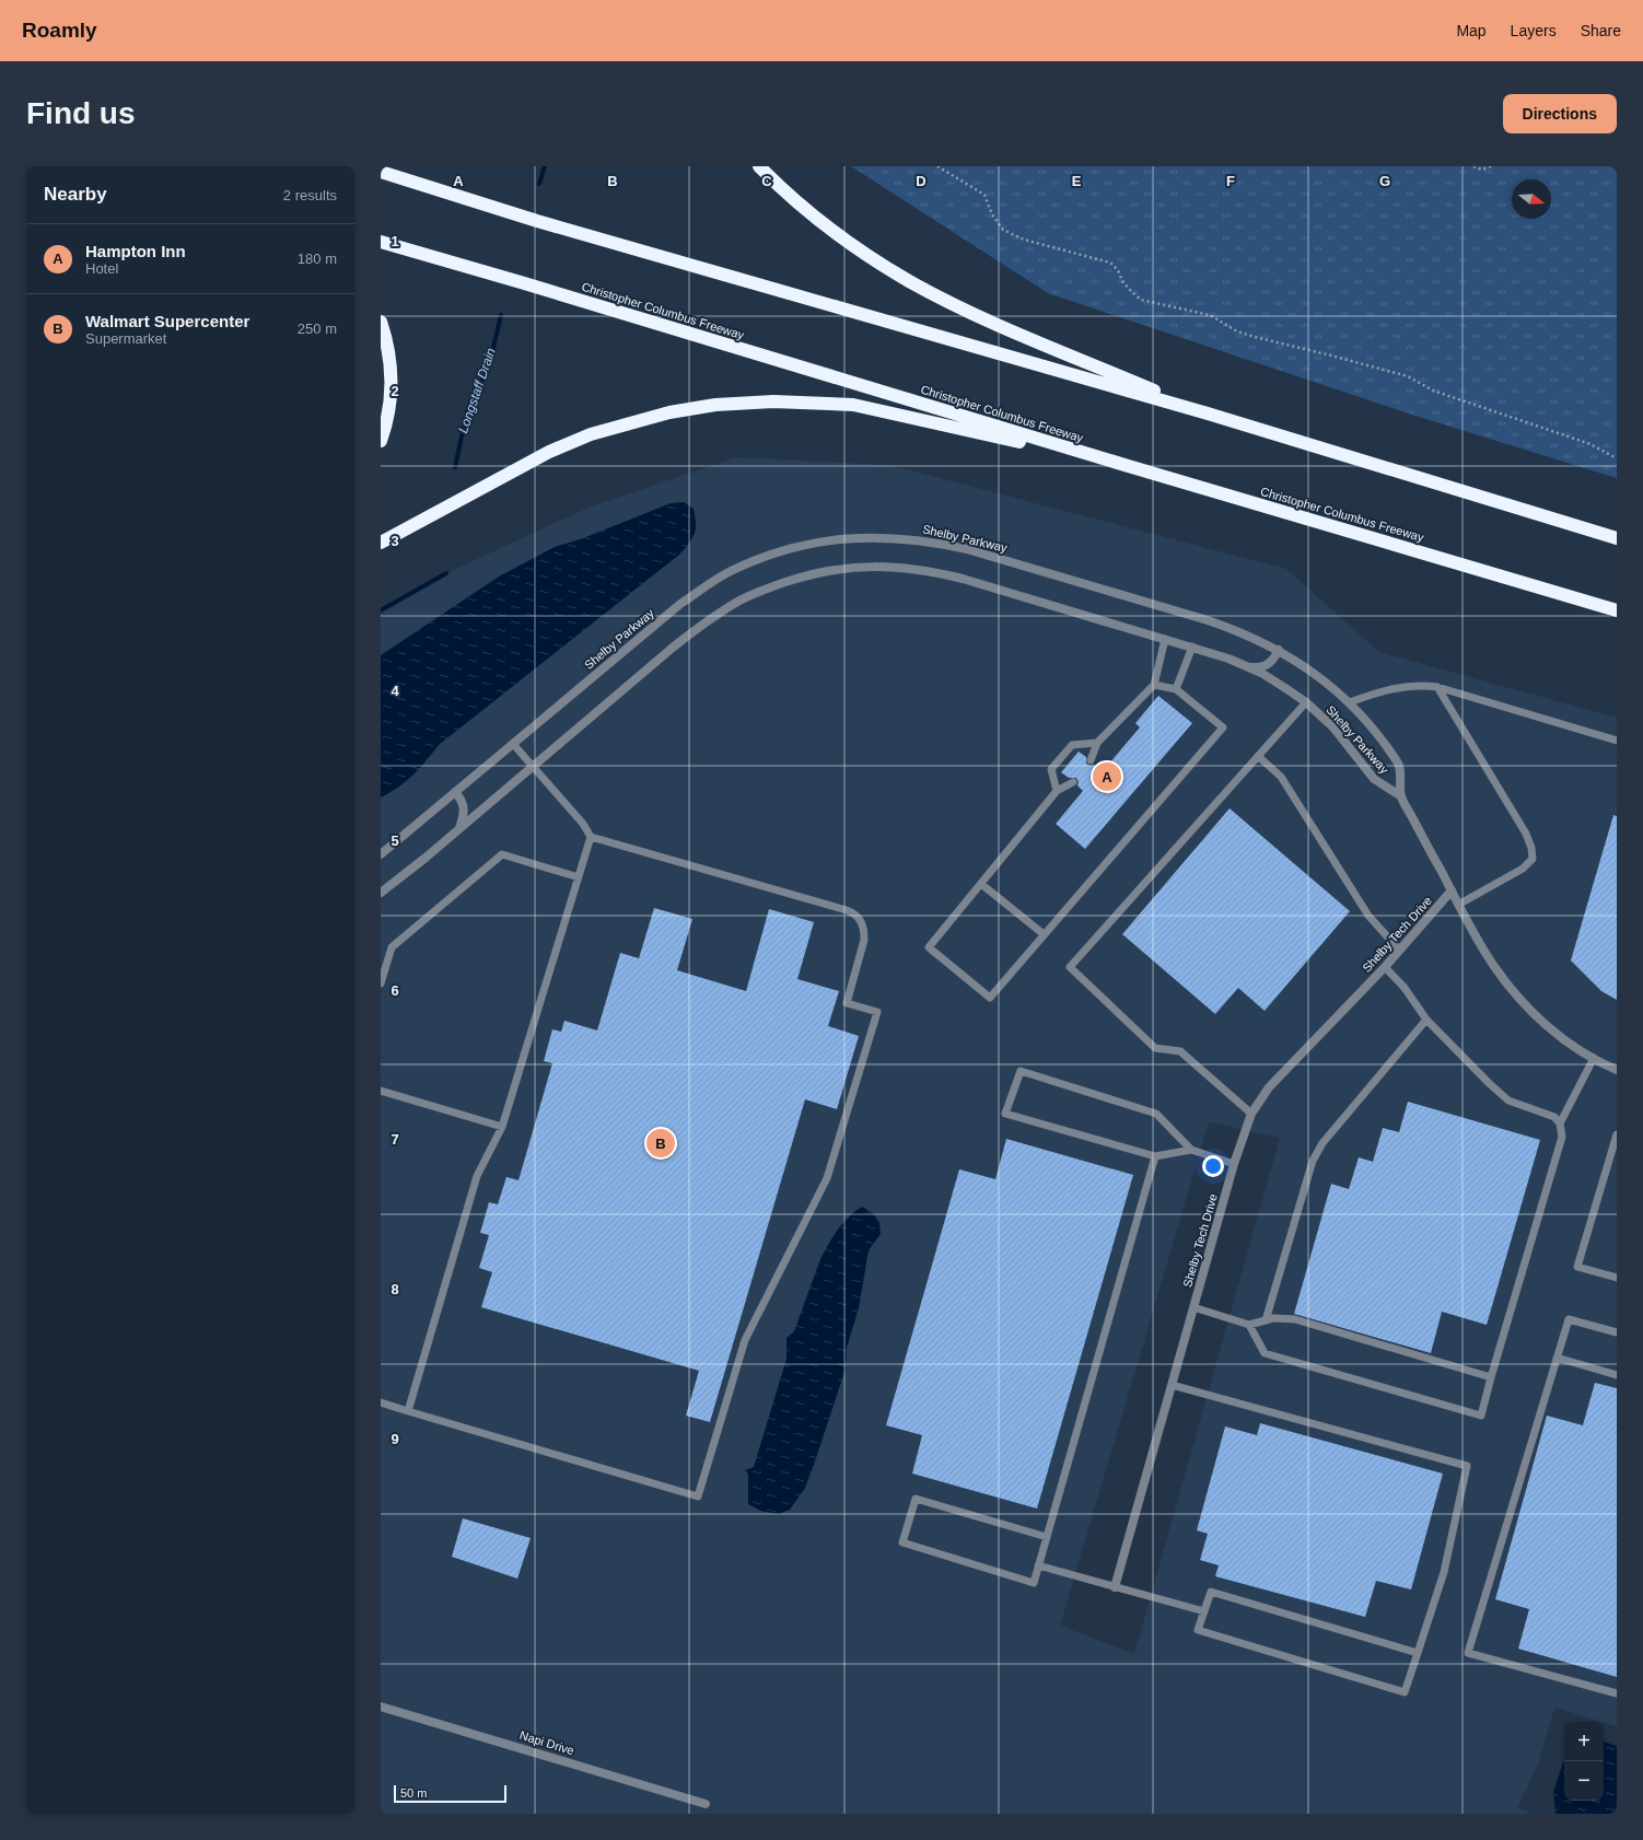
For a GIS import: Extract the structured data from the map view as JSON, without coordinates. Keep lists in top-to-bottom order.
{
  "streets": {
    "highway": ["Christopher Columbus Freeway"],
    "street": ["Shelby Parkway", "Shelby Tech Drive", "Napi Drive"]
  },
  "crossings": [
    ["Shelby Parkway", "Shelby Tech Drive"]
  ],
  "water": ["Longstaff Drain"],
  "scale_bar": "50 m",
  "north": "right",
  "page": {
    "header": "Roamly",
    "nav": ["Map", "Layers", "Share"],
    "buttons": "Directions",
    "title": "Find us",
    "heading": ["Nearby", "2 results"],
    "list": [
      {
        "mark": "A",
        "name": "Hampton Inn",
        "note": "Hotel",
        "value": "180 m"
      },
      {
        "mark": "B",
        "name": "Walmart Supercenter",
        "note": "Supermarket",
        "value": "250 m"
      }
    ],
    "pins": ["A", "B"],
    "map_buttons": ["+", "−"],
    "scale": "50 m"
  },
  "grid": {
    "columns": [
      "A",
      "B",
      "C",
      "D",
      "E",
      "F",
      "G"
    ],
    "rows": [
      "1",
      "2",
      "3",
      "4",
      "5",
      "6",
      "7",
      "8",
      "9"
    ]
  }
}
